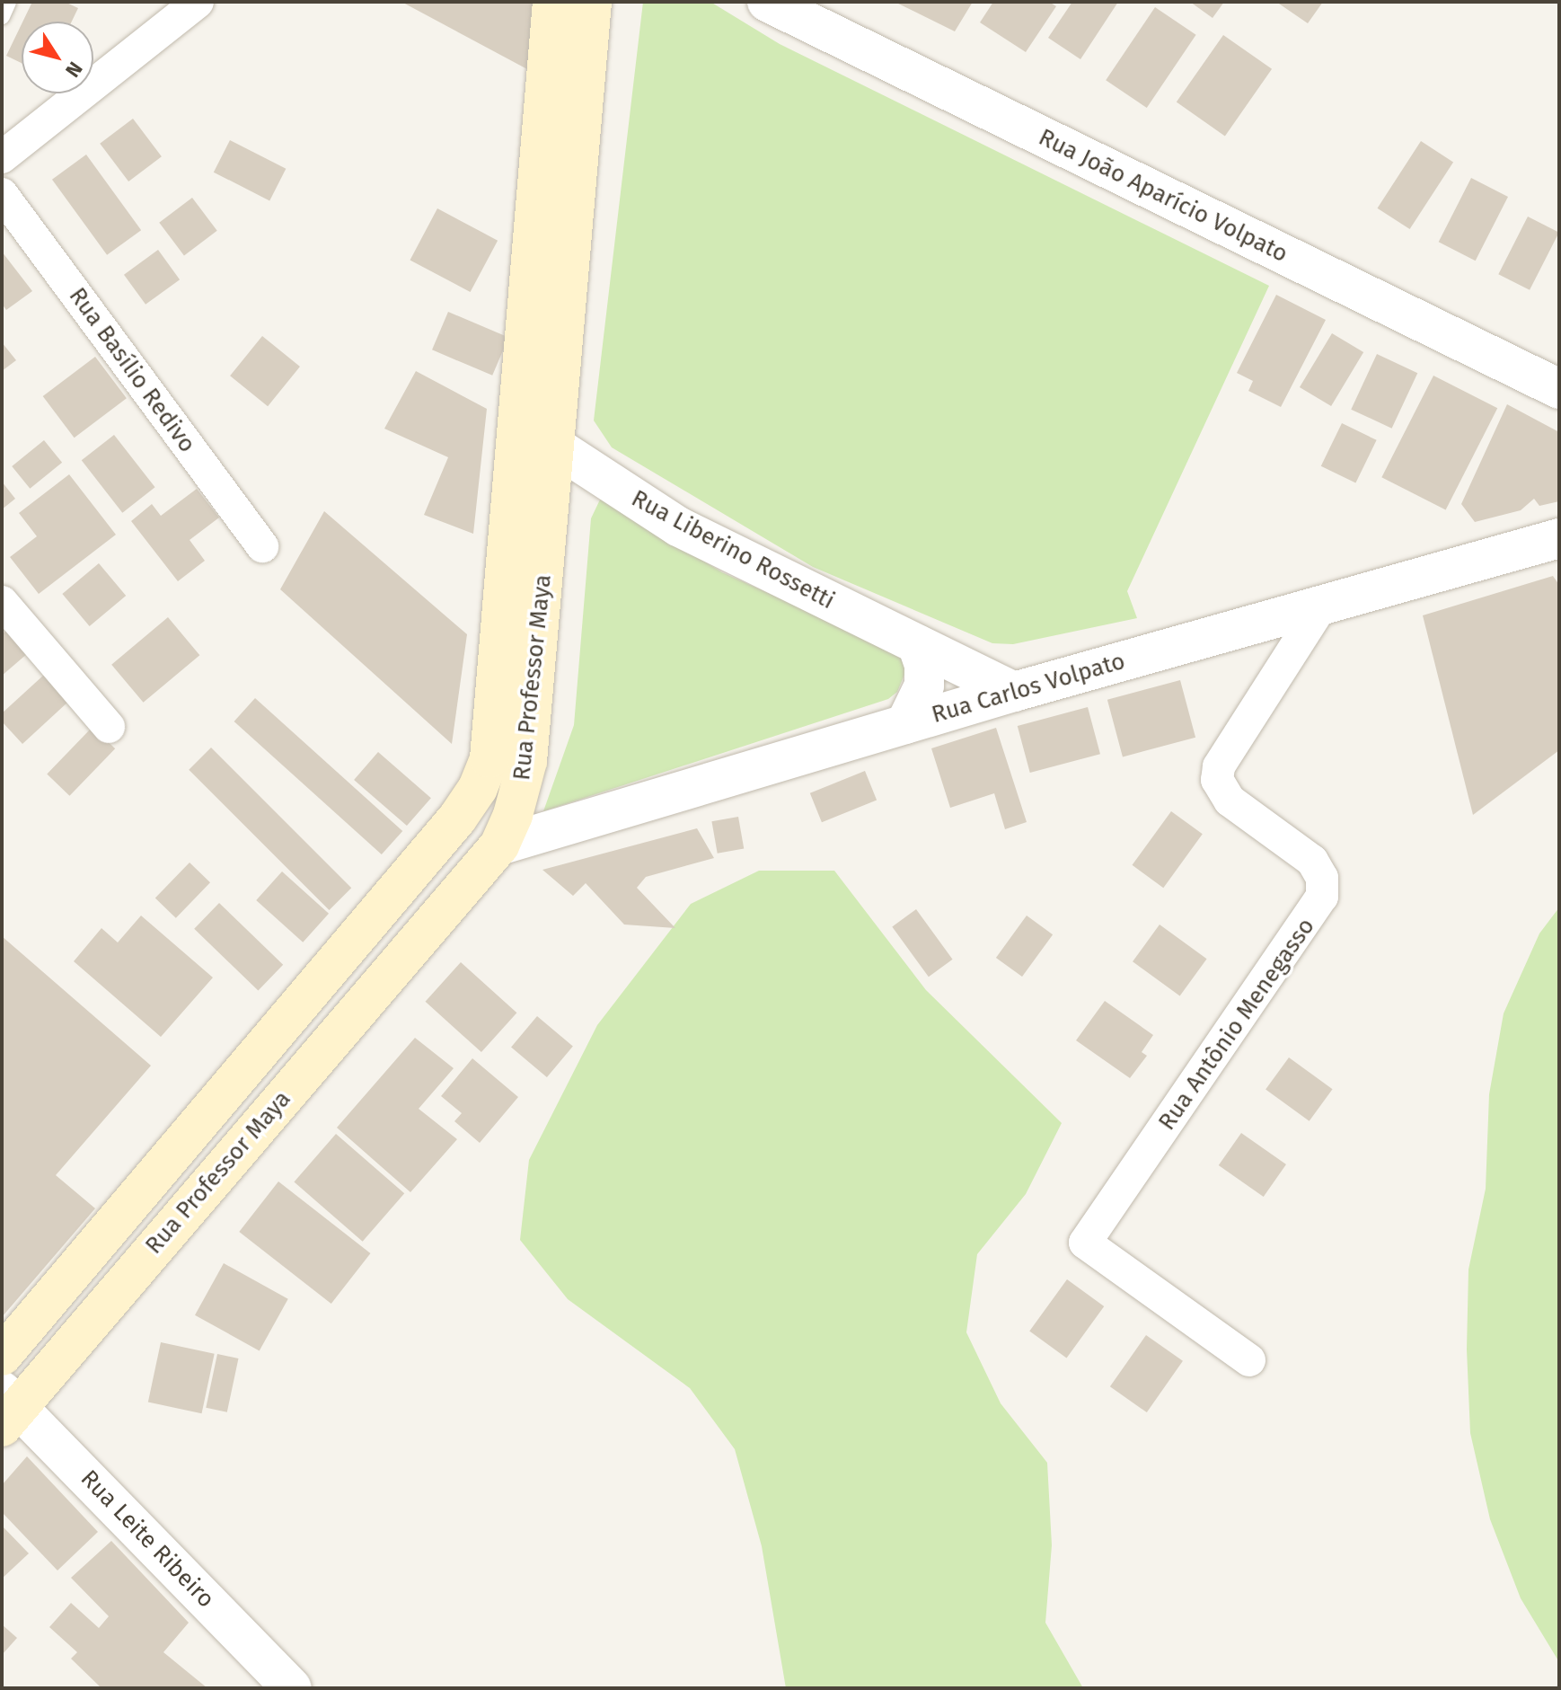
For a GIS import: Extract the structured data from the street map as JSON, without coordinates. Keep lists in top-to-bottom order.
{
  "streets": {
    "main road": ["Rua Professor Maya"],
    "street": [
      "Rua João Aparício Volpato",
      "Rua Basílio Redivo",
      "Rua Liberino Rossetti",
      "Rua Carlos Volpato",
      "Rua Antônio Menegasso",
      "Rua Leite Ribeiro"
    ]
  },
  "crossings": [
    ["Rua Liberino Rossetti", "Rua Professor Maya"],
    ["Rua Liberino Rossetti", "Rua Carlos Volpato"],
    ["Rua Professor Maya", "Rua Carlos Volpato"],
    ["Rua Professor Maya", "Rua Leite Ribeiro"],
    ["Rua Carlos Volpato", "Rua Antônio Menegasso"]
  ],
  "north": "bottom right"
}
